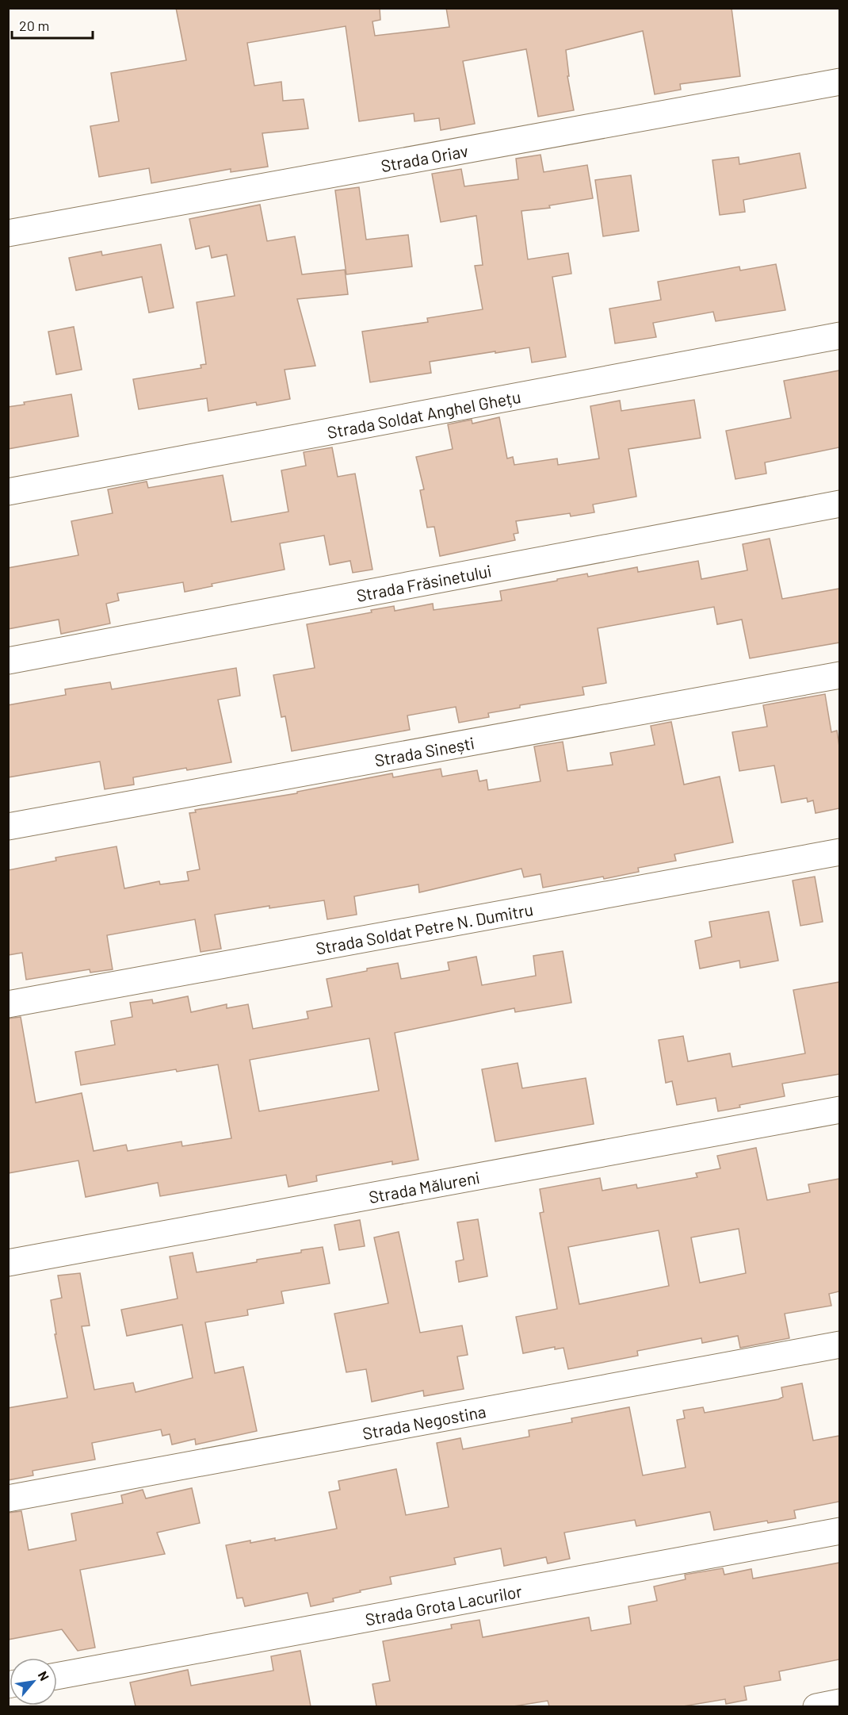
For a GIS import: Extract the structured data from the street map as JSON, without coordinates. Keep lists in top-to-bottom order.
{
  "streets": {
    "street": [
      "Strada Oriav",
      "Strada Soldat Anghel Ghețu",
      "Strada Frăsinetului",
      "Strada Sinești",
      "Strada Soldat Petre N. Dumitru",
      "Strada Mălureni",
      "Strada Negostina",
      "Strada Grota Lacurilor"
    ]
  },
  "scale_bar": "20 m",
  "north": "top right"
}
